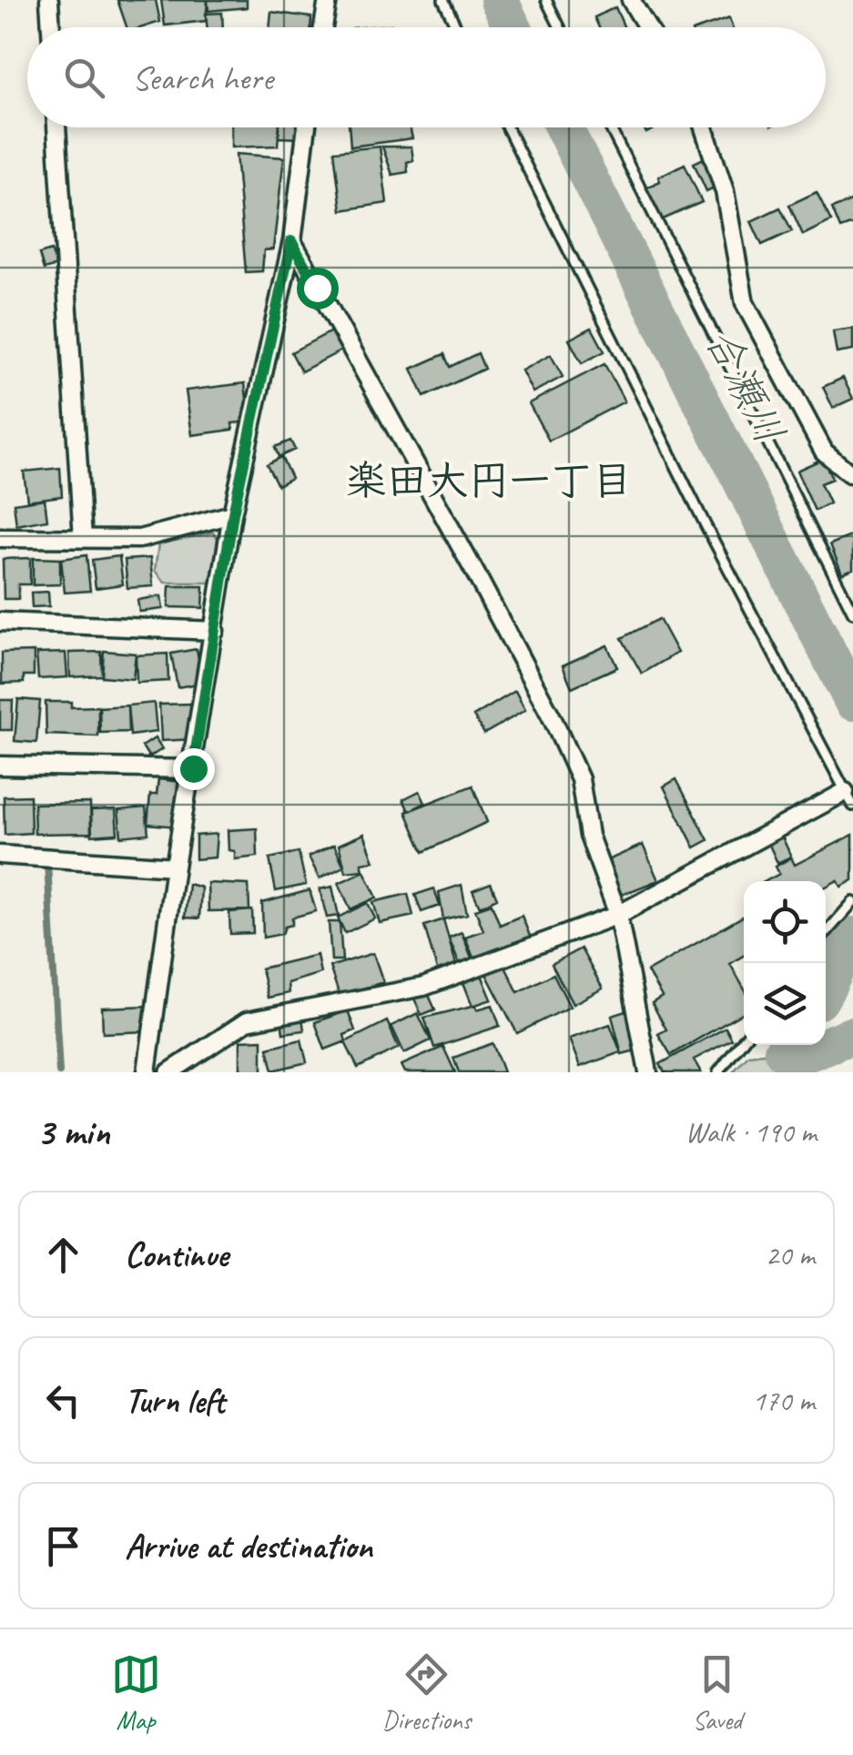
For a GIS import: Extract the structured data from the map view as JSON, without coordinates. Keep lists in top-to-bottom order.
{
  "districts": ["楽田大円一丁目"],
  "water": ["合瀬川"],
  "page": {
    "search": "Search here",
    "heading": ["3 min", "Walk · 190 m"],
    "list": [
      ["Continue", "20 m"],
      ["Turn left", "170 m"],
      "Arrive at destination"
    ],
    "nav": ["Map", "Directions", "Saved"]
  }
}
